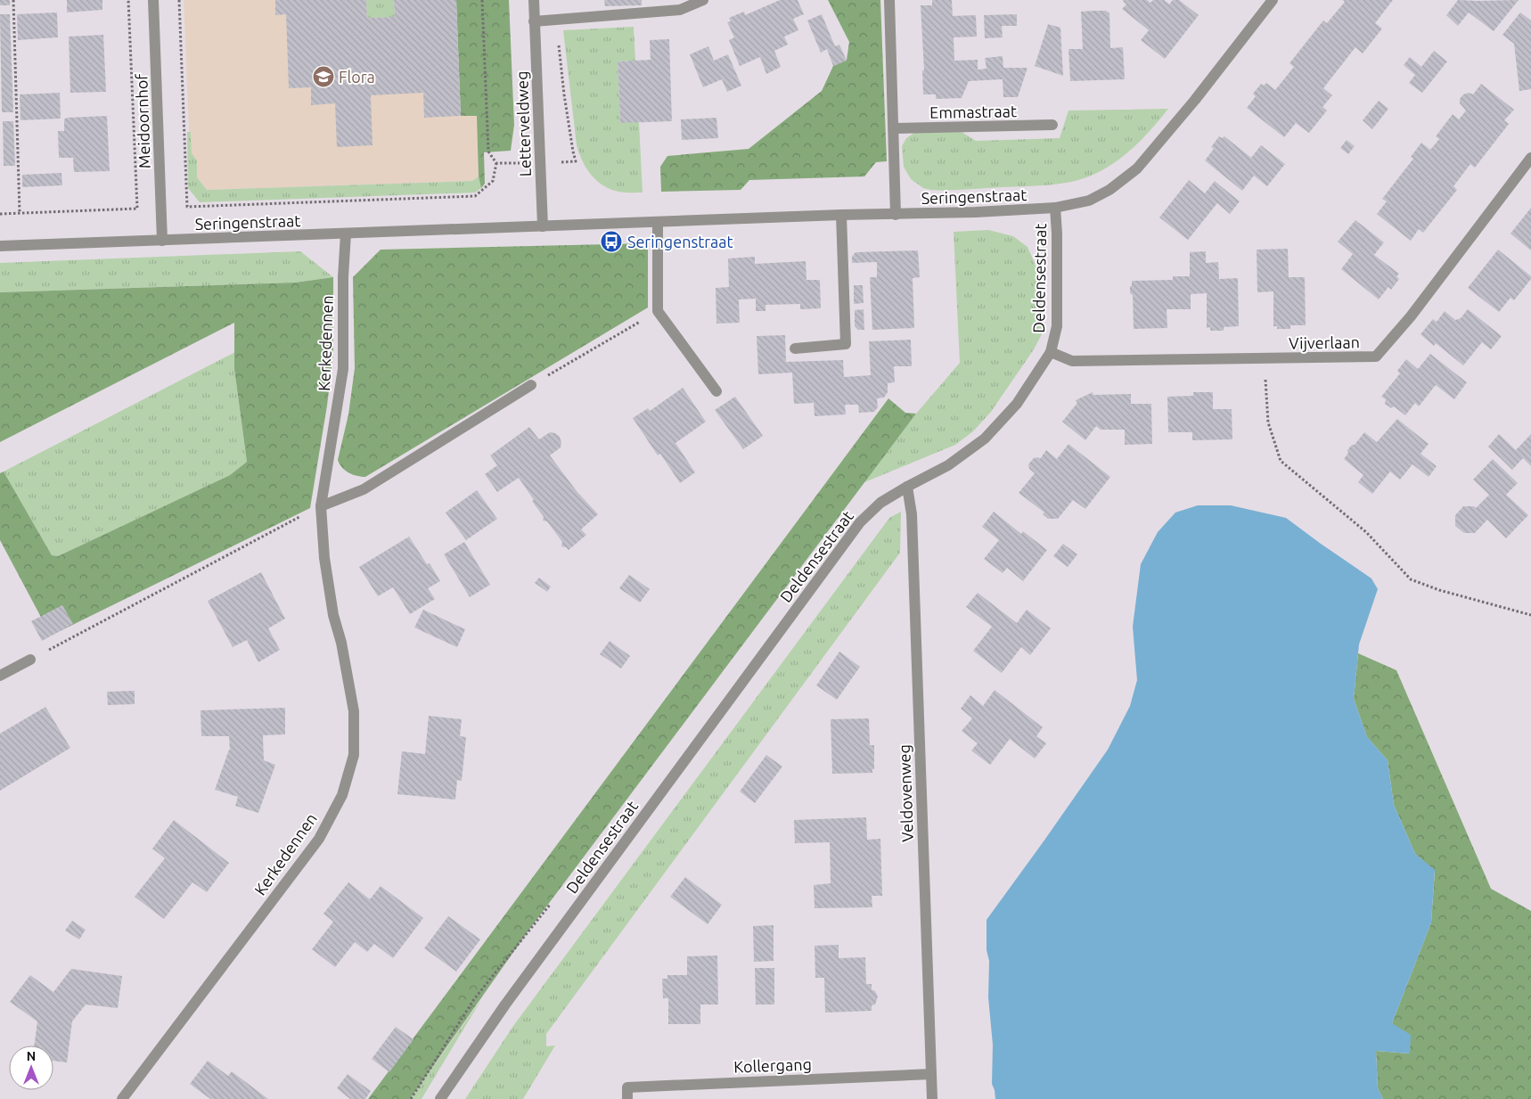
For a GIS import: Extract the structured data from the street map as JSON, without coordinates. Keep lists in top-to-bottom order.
{
  "streets": {
    "street": [
      "Emmastraat",
      "Meidoornhof",
      "Letterveldweg",
      "Seringenstraat",
      "Deldensestraat",
      "Vijverlaan",
      "Kerkedennen",
      "Veldovenweg",
      "Kollergang"
    ]
  },
  "crossings": [
    ["Meidoornhof", "Seringenstraat"],
    ["Letterveldweg", "Seringenstraat"],
    ["Seringenstraat", "Deldensestraat"],
    ["Seringenstraat", "Kerkedennen"],
    ["Deldensestraat", "Vijverlaan"],
    ["Deldensestraat", "Veldovenweg"],
    ["Veldovenweg", "Kollergang"]
  ],
  "places": {
    "school or university": ["Flora"],
    "bus stop": ["Seringenstraat"]
  },
  "north": "top"
}
